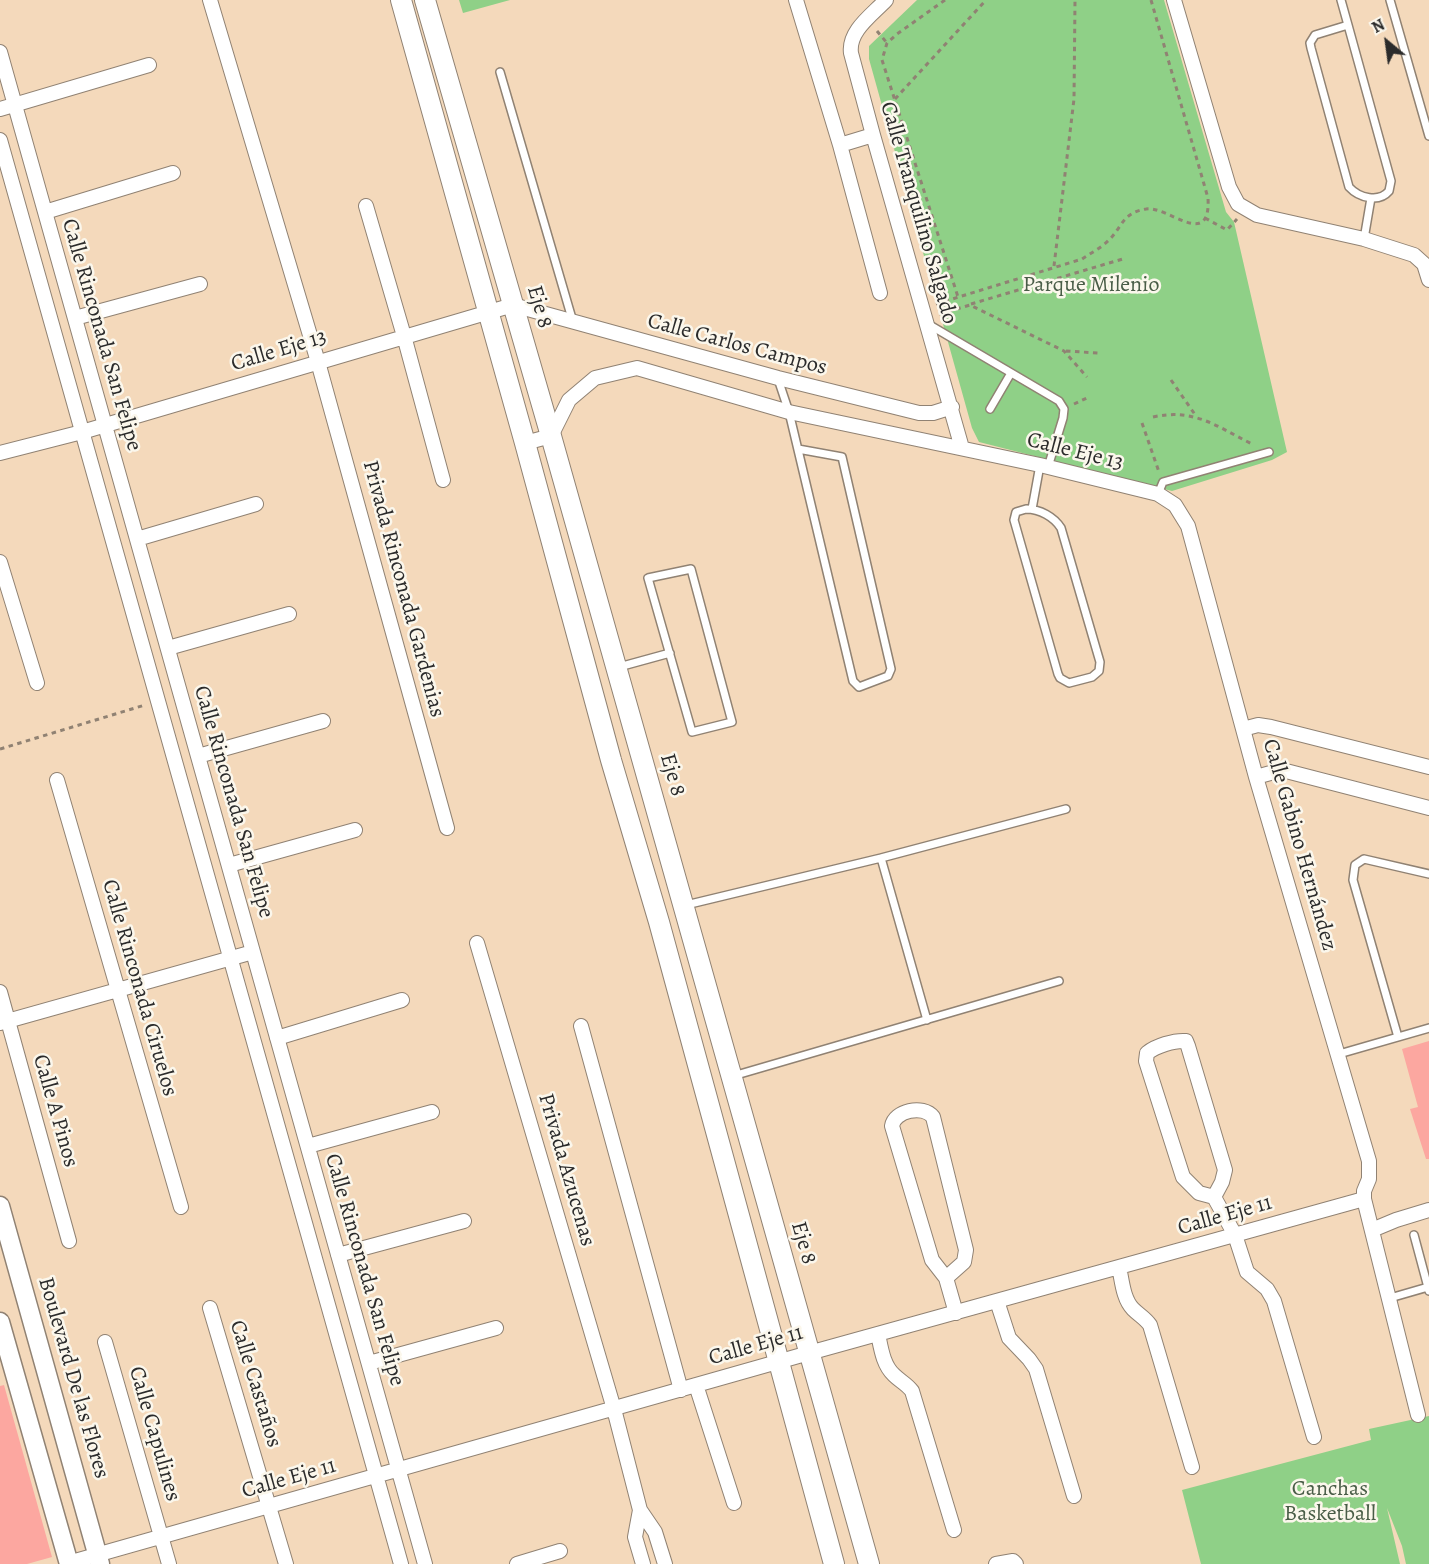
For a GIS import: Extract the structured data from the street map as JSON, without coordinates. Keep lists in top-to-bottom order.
{
  "streets": {
    "main road": ["Eje 8"],
    "street": [
      "Calle Tranquilino Salgado",
      "Calle Rinconada San Felipe",
      "Calle Carlos Campos",
      "Calle Eje 13",
      "Privada Rinconada Gardenias",
      "Calle Gabino Hernández",
      "Calle Rinconada Ciruelos",
      "Calle A Pinos",
      "Privada Azucenas",
      "Calle Eje 11",
      "Boulevard De las Flores",
      "Calle Castaños",
      "Calle Capulines"
    ]
  },
  "crossings": [
    ["Calle Tranquilino Salgado", "Calle Carlos Campos"],
    ["Calle Tranquilino Salgado", "Calle Eje 13"],
    ["Eje 8", "Calle Carlos Campos"],
    ["Eje 8", "Calle Eje 13"],
    ["Eje 8", "Calle Eje 11"],
    ["Calle Rinconada San Felipe", "Calle Eje 13"],
    ["Calle Rinconada San Felipe", "Calle Eje 11"],
    ["Calle Carlos Campos", "Calle Eje 13"],
    ["Calle Eje 13", "Privada Rinconada Gardenias"],
    ["Calle Eje 13", "Calle Gabino Hernández"],
    ["Calle Gabino Hernández", "Calle Eje 11"],
    ["Privada Azucenas", "Calle Eje 11"],
    ["Calle Eje 11", "Boulevard De las Flores"],
    ["Calle Eje 11", "Calle Castaños"],
    ["Calle Eje 11", "Calle Capulines"]
  ],
  "parks": ["Parque Milenio", "Canchas Basketball"],
  "north": "top left"
}
